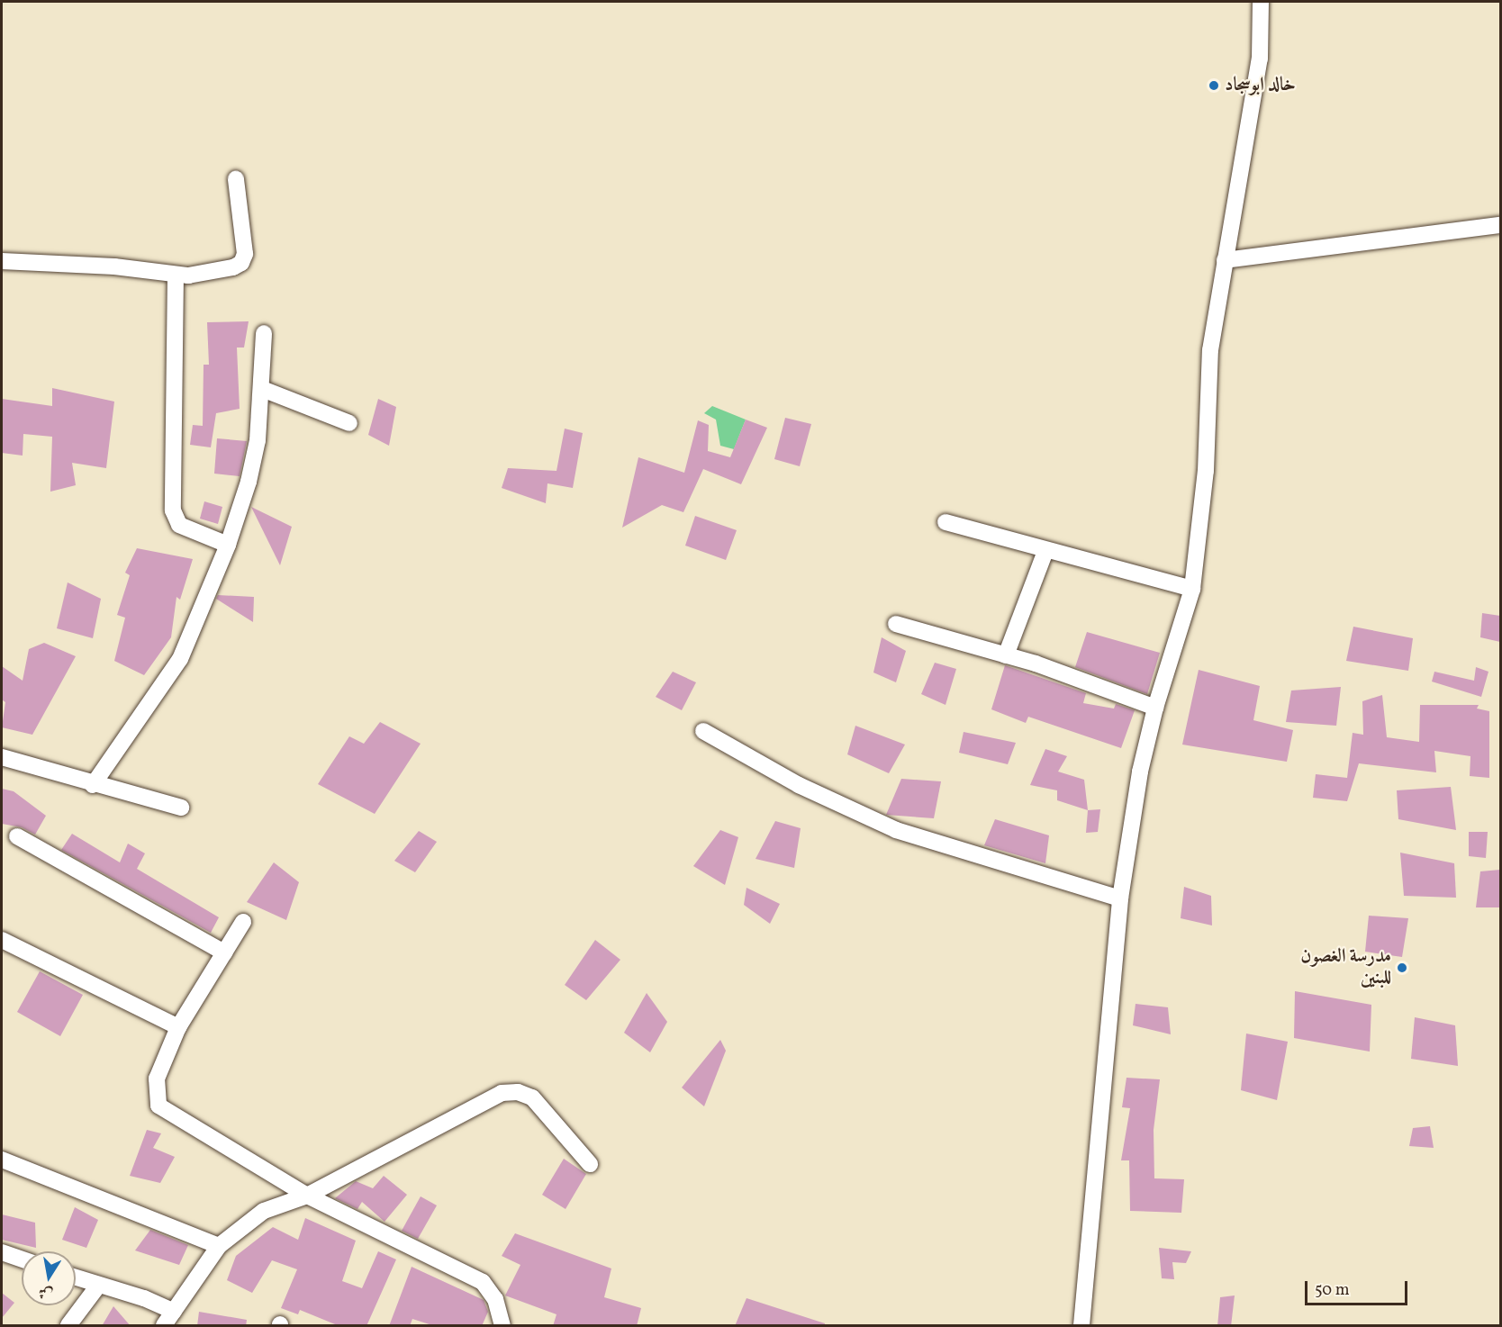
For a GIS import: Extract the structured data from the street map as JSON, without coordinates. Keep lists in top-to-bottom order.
{
  "places": ["خالد ابوسجاد", "مدرسة الغصون للبنين"],
  "scale_bar": "50 m",
  "north": "bottom"
}
